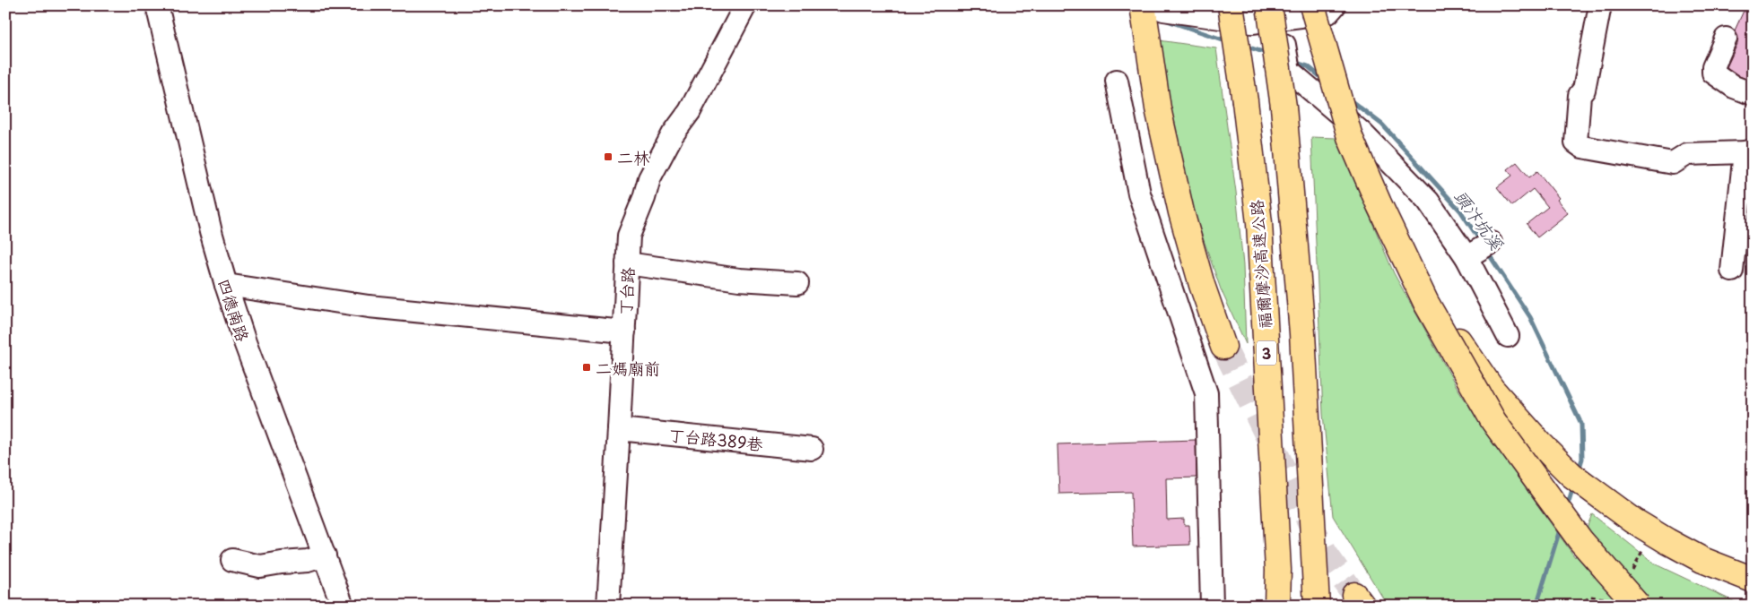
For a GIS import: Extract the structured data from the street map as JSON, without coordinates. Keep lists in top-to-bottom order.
{
  "streets": {
    "highway": ["福爾摩沙高速公路", "3"],
    "street": ["丁台路", "四德南路", "丁台路389巷"]
  },
  "crossings": [
    ["丁台路", "丁台路389巷"]
  ],
  "water": ["頭汴坑溪"],
  "places": {
    "transit": ["二林", "二媽廟前"]
  }
}
